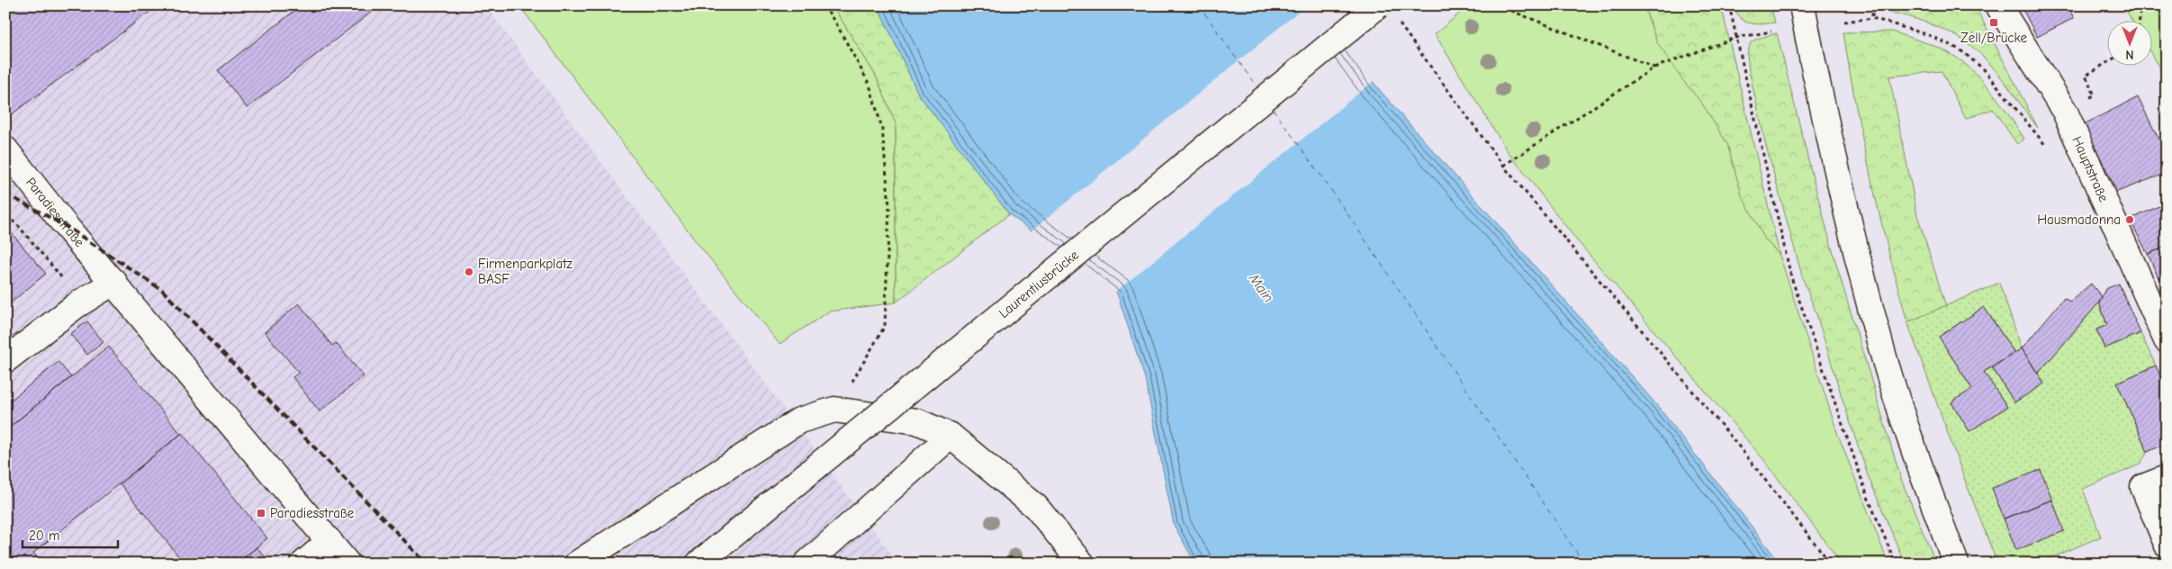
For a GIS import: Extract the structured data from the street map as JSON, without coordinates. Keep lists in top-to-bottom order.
{
  "streets": {
    "main road": ["Hauptstraße", "Paradiesstraße", "Laurentiusbrücke"]
  },
  "water": ["Main"],
  "places": {
    "transit": ["Zell/Brücke", "Paradiesstraße"],
    "other": ["Hausmadonna", "Firmenparkplatz BASF"]
  },
  "scale_bar": "20 m",
  "north": "bottom"
}
